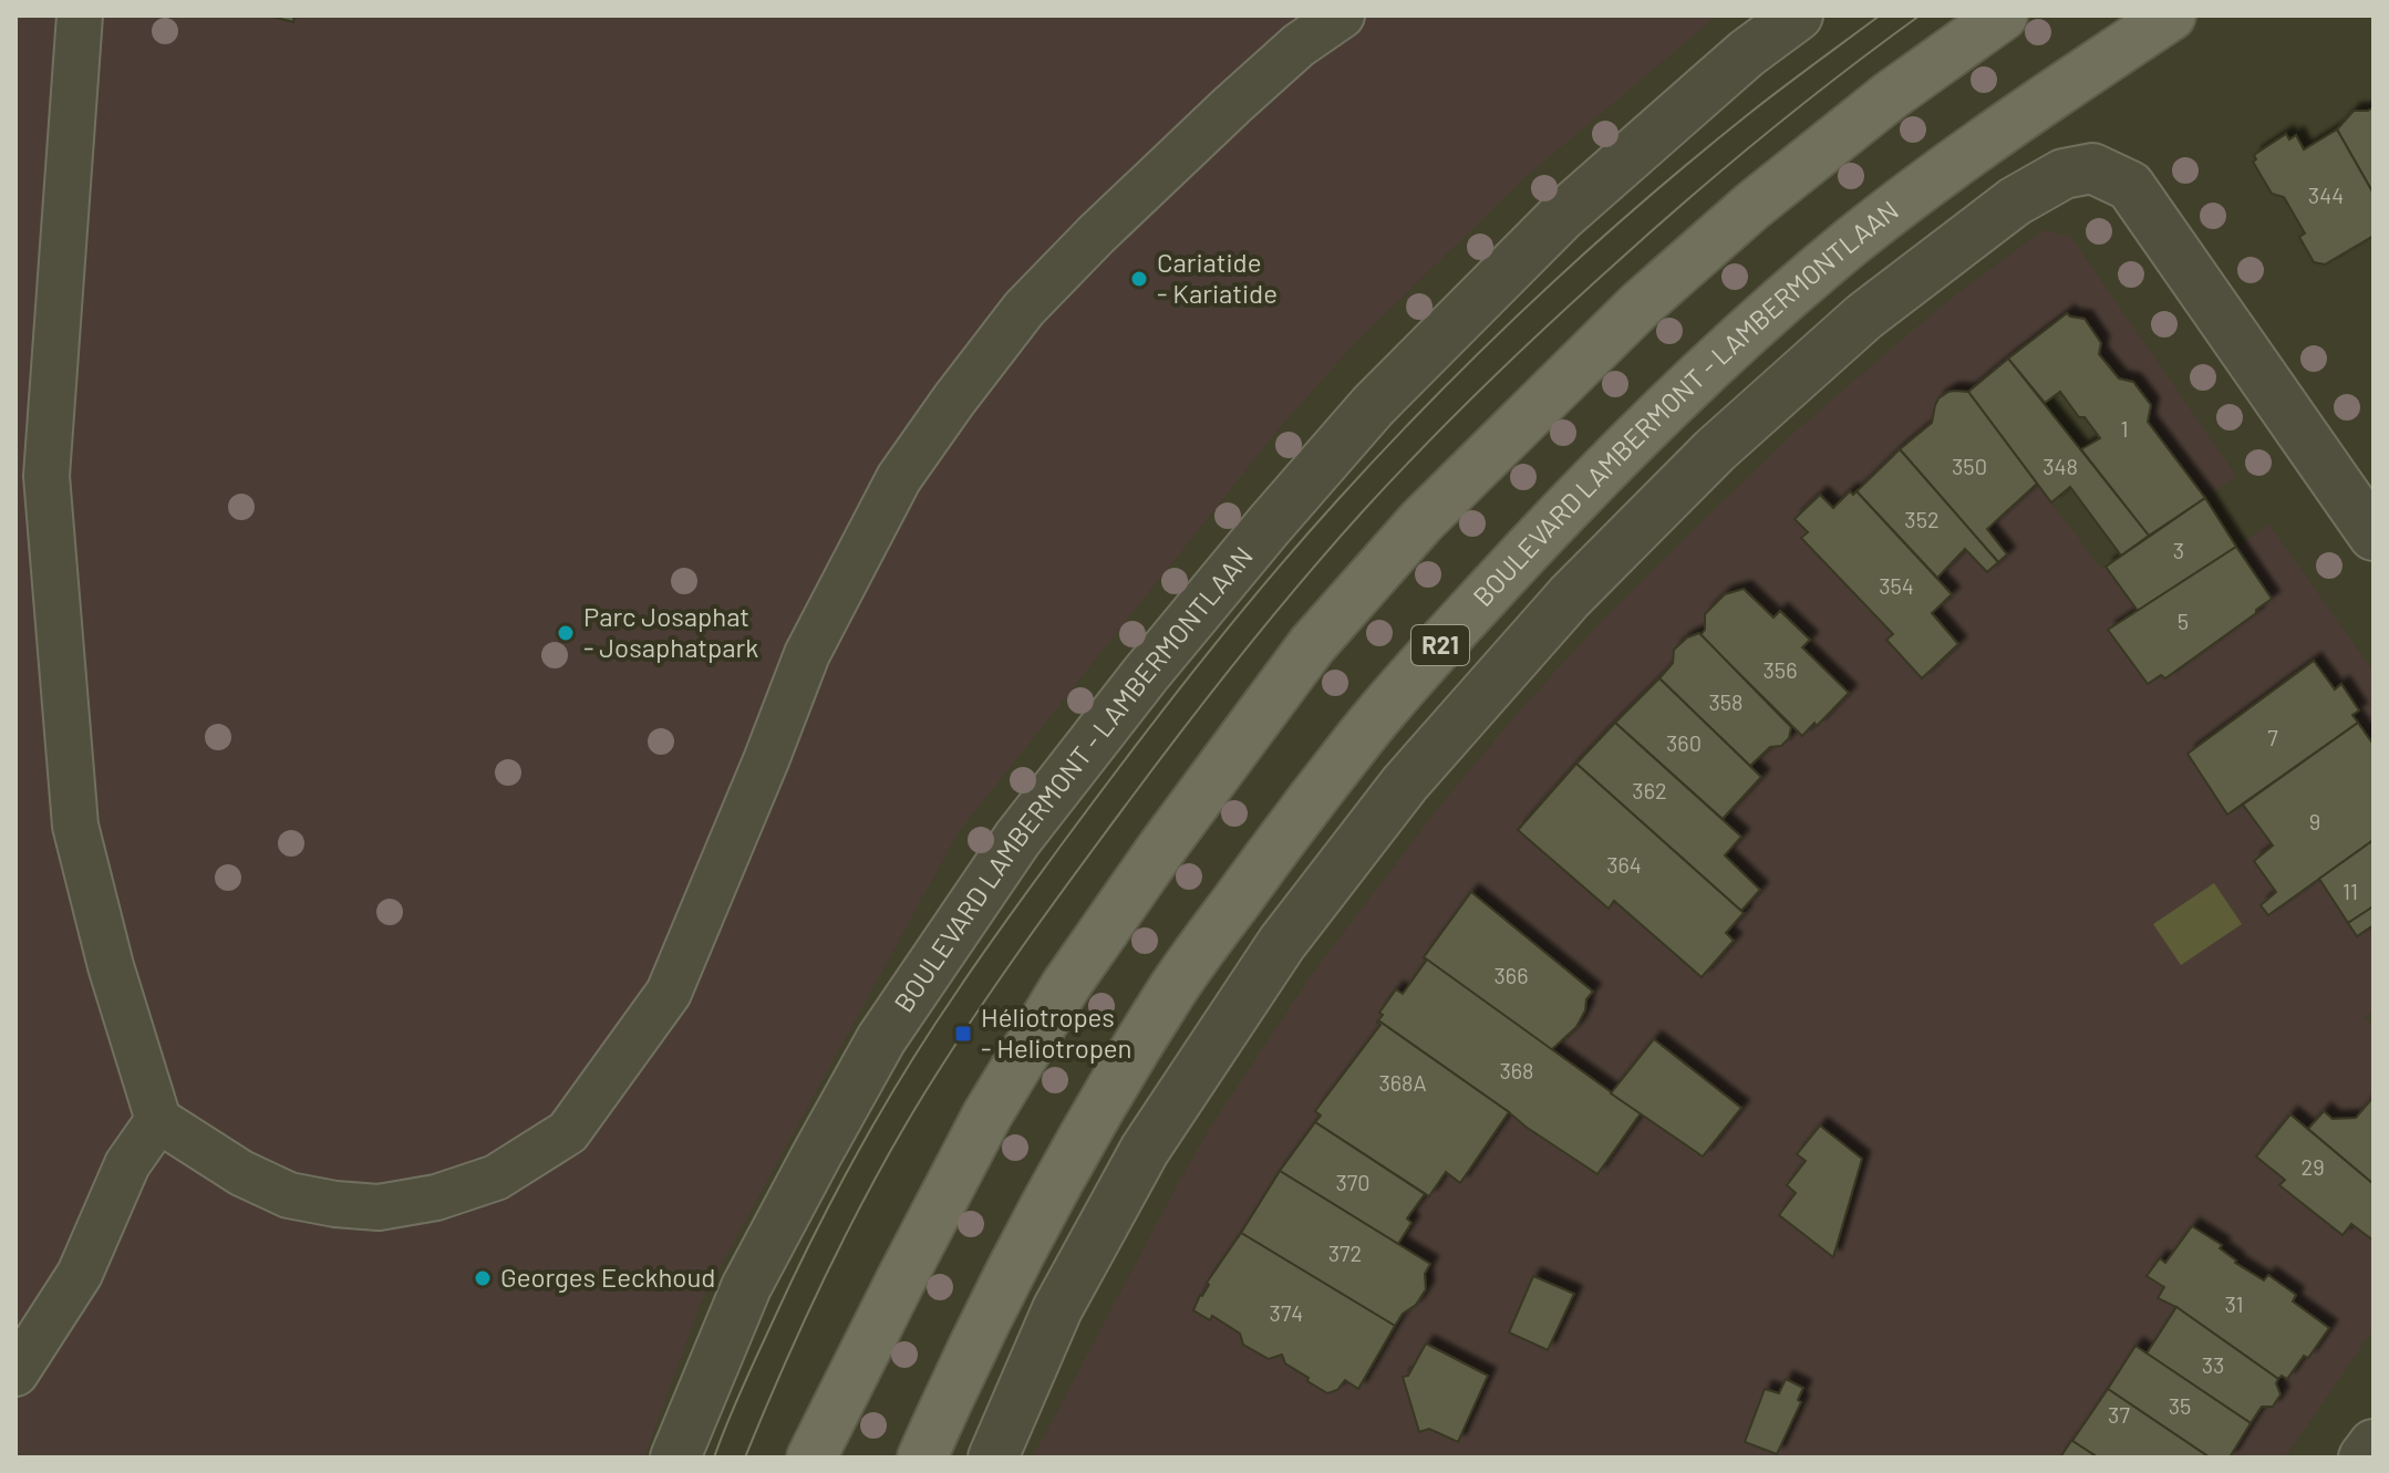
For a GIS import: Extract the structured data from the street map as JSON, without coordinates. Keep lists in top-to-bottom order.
{
  "streets": {
    "main road": ["BOULEVARD LAMBERMONT - LAMBERMONTLAAN", "R21"]
  },
  "places": {
    "other": ["Cariatide - Kariatide", "Parc Josaphat - Josaphatpark", "Georges Eeckhoud"],
    "transit": ["Héliotropes - Heliotropen"]
  },
  "house_numbers": [
    "344",
    "1",
    "350",
    "348",
    "352",
    "3",
    "354",
    "5",
    "356",
    "358",
    "7",
    "360",
    "362",
    "9",
    "364",
    "11",
    "366",
    "368",
    "368A",
    "29",
    "370",
    "372",
    "31",
    "374",
    "33",
    "35",
    "37"
  ]
}
